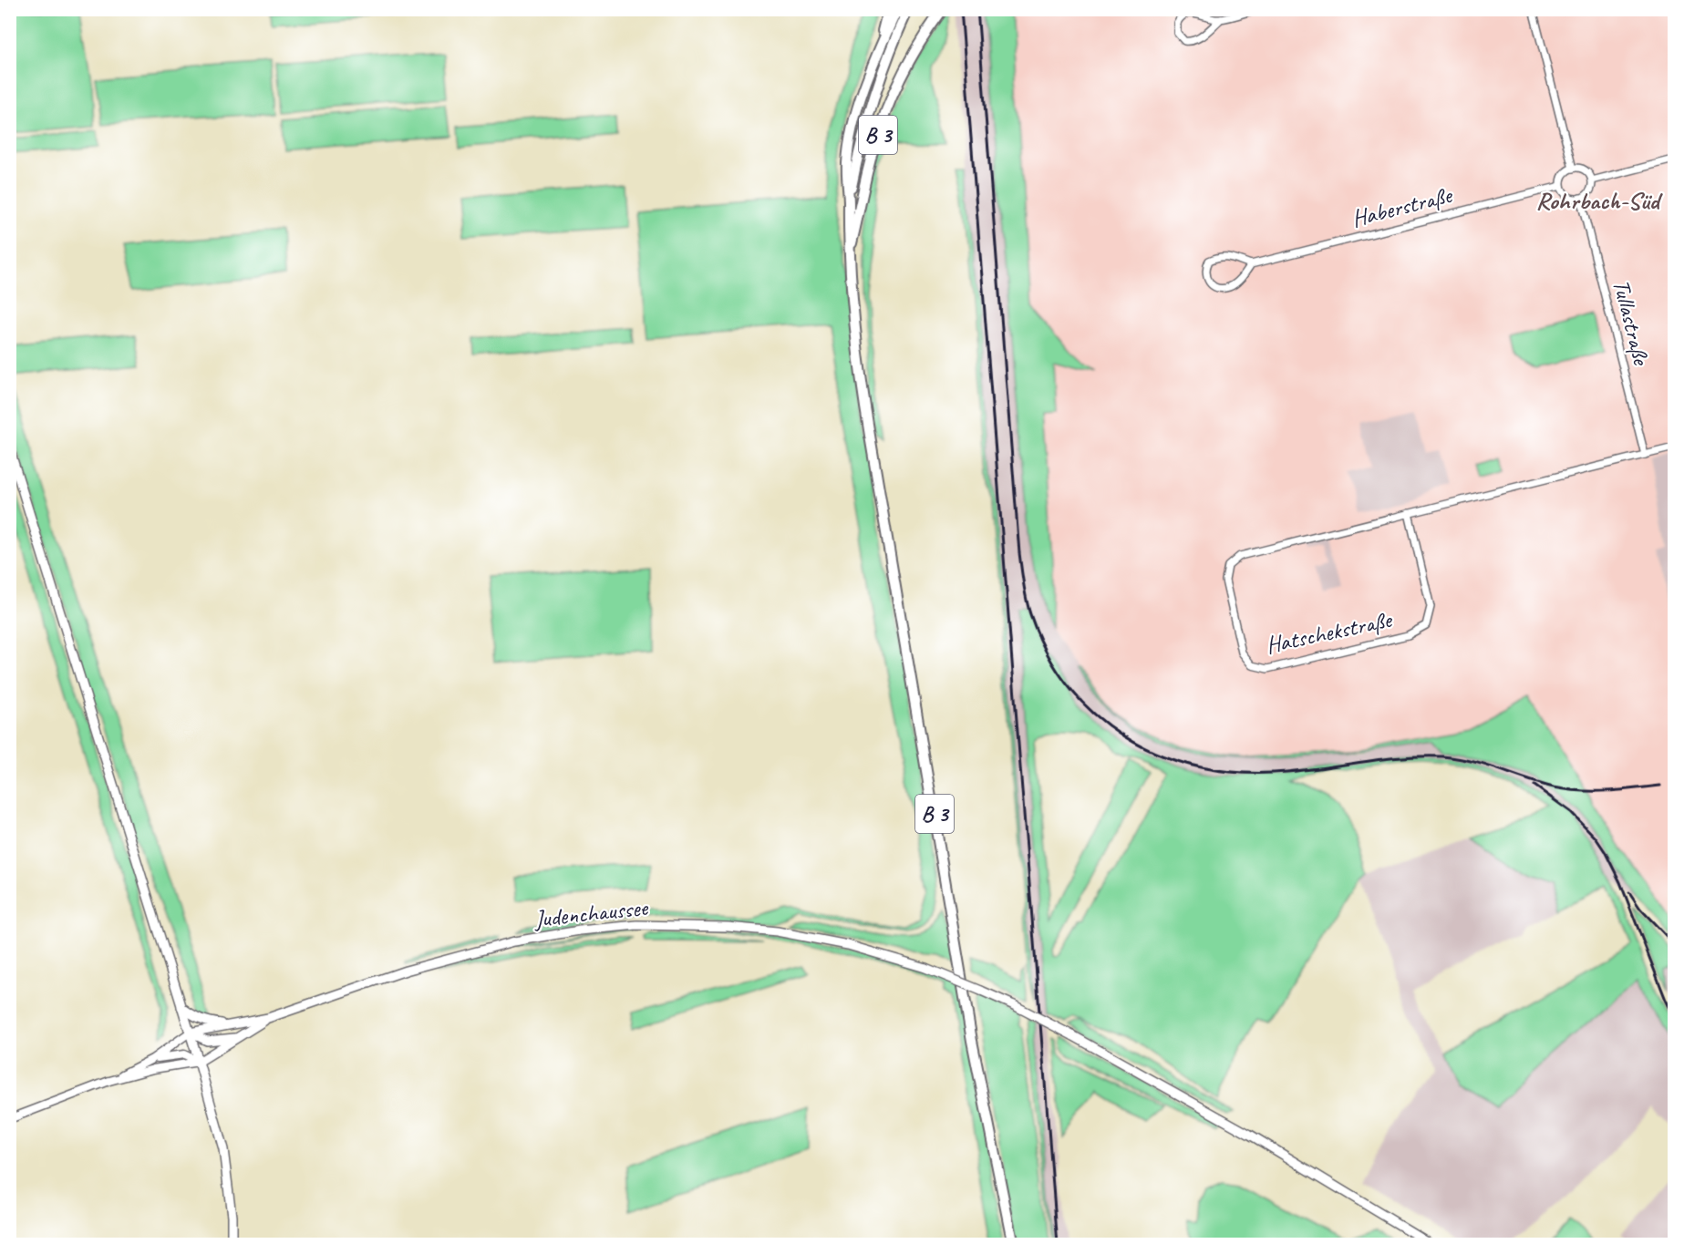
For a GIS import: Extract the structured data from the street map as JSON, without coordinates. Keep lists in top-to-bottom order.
{
  "streets": {
    "main road": ["B 3", "Judenchaussee"],
    "street": ["Haberstraße", "Tullastraße", "Hatschekstraße"]
  },
  "crossings": [
    ["Haberstraße", "Tullastraße"],
    ["Tullastraße", "Hatschekstraße"]
  ],
  "districts": ["Rohrbach-Süd"]
}
